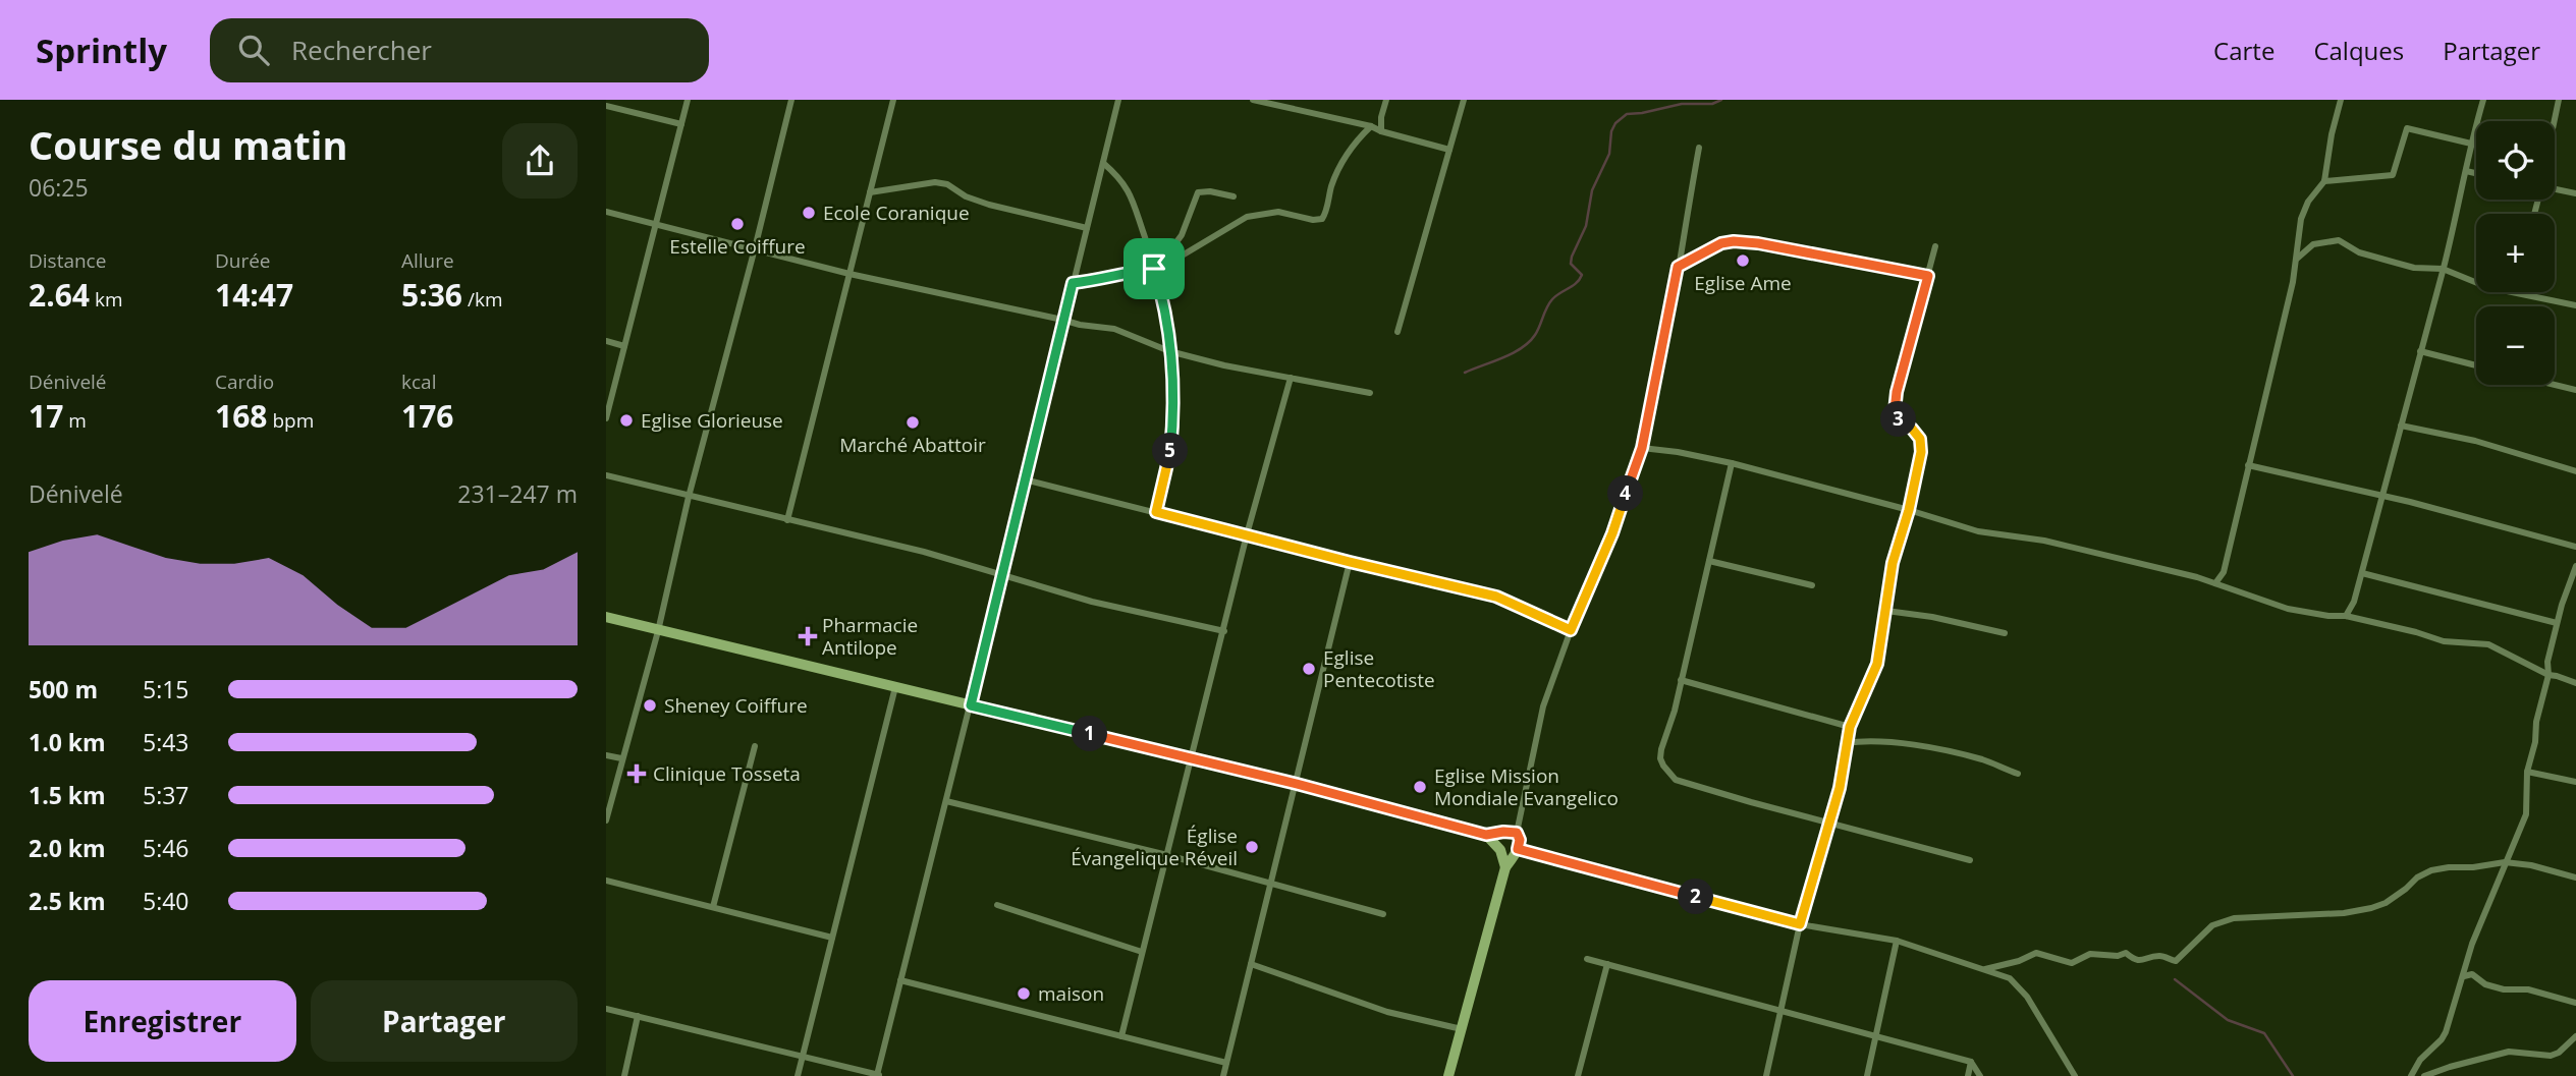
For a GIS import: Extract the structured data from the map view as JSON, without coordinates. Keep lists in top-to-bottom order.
{
  "places": {
    "other": [
      "Ecole Coranique",
      "Estelle Coiffure",
      "Eglise Ame",
      "Eglise Glorieuse",
      "Marché Abattoir",
      "Eglise Pentecotiste",
      "Sheney Coiffure",
      "Eglise Mission Mondiale Evangelico",
      "Église Évangelique Réveil",
      "maison"
    ],
    "health": ["Pharmacie Antilope", "Clinique Tosseta"]
  },
  "page": {
    "header": "Sprintly",
    "search": "Rechercher",
    "nav": ["Carte", "Calques", "Partager"],
    "heading": ["Course du matin", "06:25"],
    "map_buttons": ["+", "−"],
    "stats": [
      ["Distance", "2.64 km"],
      ["Durée", "14:47"],
      ["Allure", "5:36 /km"],
      ["Dénivelé", "17 m"],
      ["Cardio", "168 bpm"],
      ["kcal", "176"]
    ],
    "pins": [
      "3",
      "5",
      "4",
      "1",
      "2"
    ],
    "chart": ["Dénivelé", "231–247 m"],
    "list": [
      {
        "name": "500 m",
        "note": "5:15"
      },
      {
        "name": "1.0 km",
        "note": "5:43"
      },
      {
        "name": "1.5 km",
        "note": "5:37"
      },
      {
        "name": "2.0 km",
        "note": "5:46"
      },
      {
        "name": "2.5 km",
        "note": "5:40"
      }
    ],
    "buttons": ["Enregistrer", "Partager"]
  }
}
